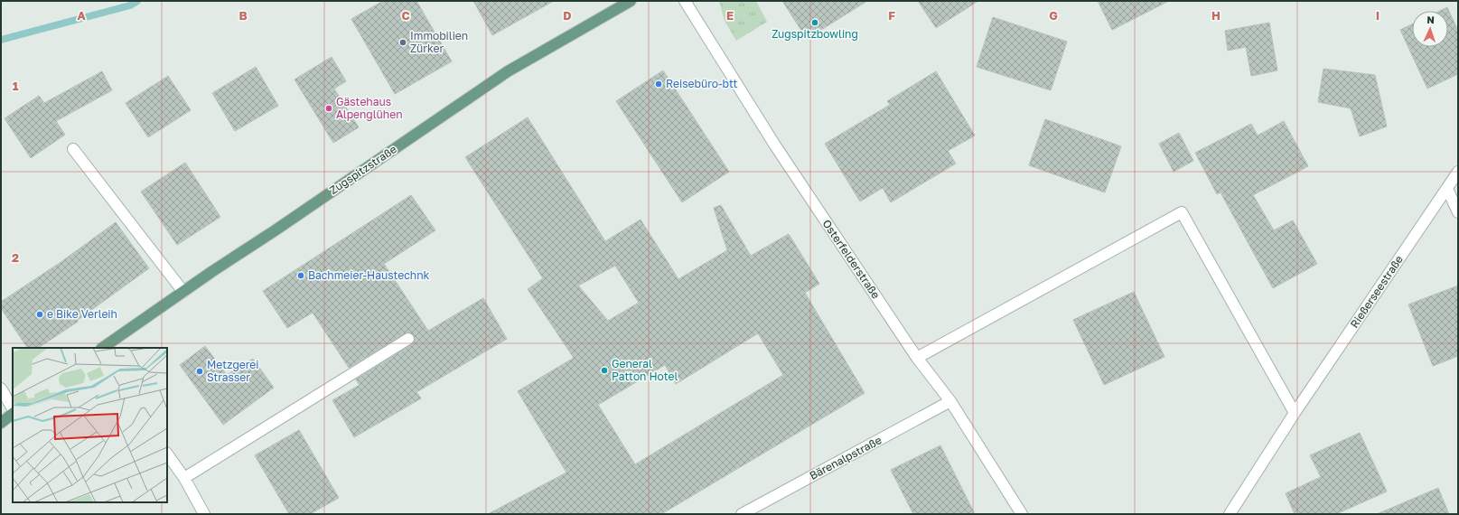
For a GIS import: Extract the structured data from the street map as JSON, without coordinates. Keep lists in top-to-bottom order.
{
  "streets": {
    "main road": ["Zugspitzstraße"],
    "street": ["Osterfelderstraße", "Rießerseestraße", "Bärenalpstraße"]
  },
  "crossings": [
    ["Osterfelderstraße", "Bärenalpstraße"]
  ],
  "places": [
    "Zugspitzbowling",
    "Immobilien Zürker",
    "Reisebüro-btt",
    "Gästehaus Alpenglühen",
    "Bachmeier-Haustechnk",
    "e Bike Verleih",
    "General Patton Hotel",
    "Metzgerei Strasser"
  ],
  "north": "top",
  "grid": {
    "columns": [
      "A",
      "B",
      "C",
      "D",
      "E",
      "F",
      "G",
      "H",
      "I"
    ],
    "rows": ["1", "2"]
  }
}
